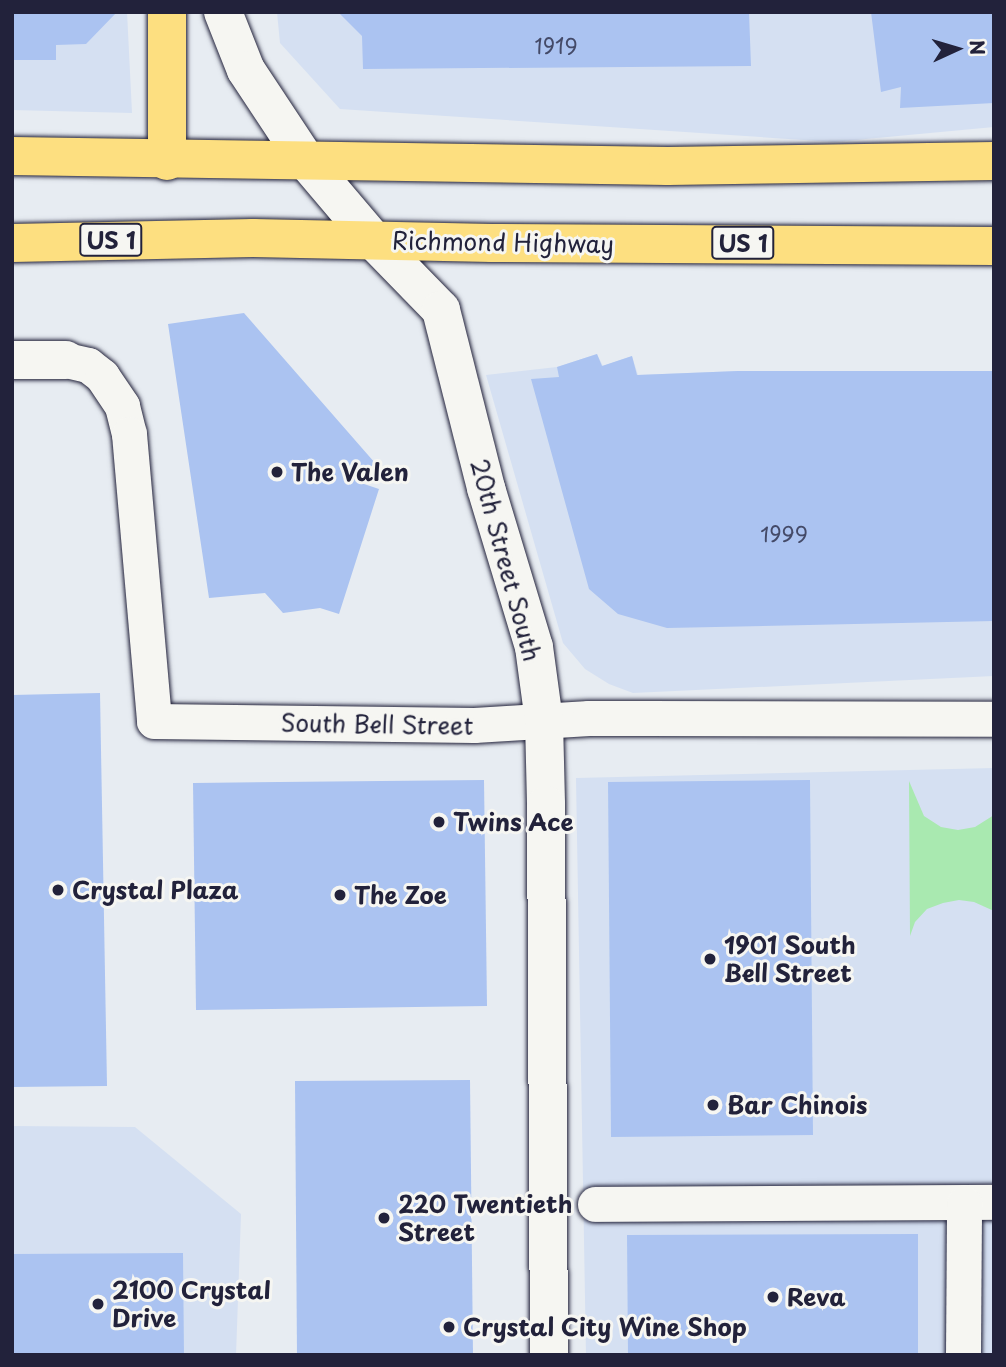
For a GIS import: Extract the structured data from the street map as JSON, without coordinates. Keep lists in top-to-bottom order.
{
  "streets": {
    "highway": ["US 1", "Richmond Highway"],
    "street": ["20th Street South", "South Bell Street"]
  },
  "crossings": [
    ["Richmond Highway", "20th Street South"],
    ["20th Street South", "South Bell Street"]
  ],
  "places": [
    "The Valen",
    "Twins Ace",
    "Crystal Plaza",
    "The Zoe",
    "1901 South Bell Street",
    "Bar Chinois",
    "220 Twentieth Street",
    "Reva",
    "2100 Crystal Drive",
    "Crystal City Wine Shop"
  ],
  "house_numbers": ["1919", "1999"],
  "north": "right"
}
